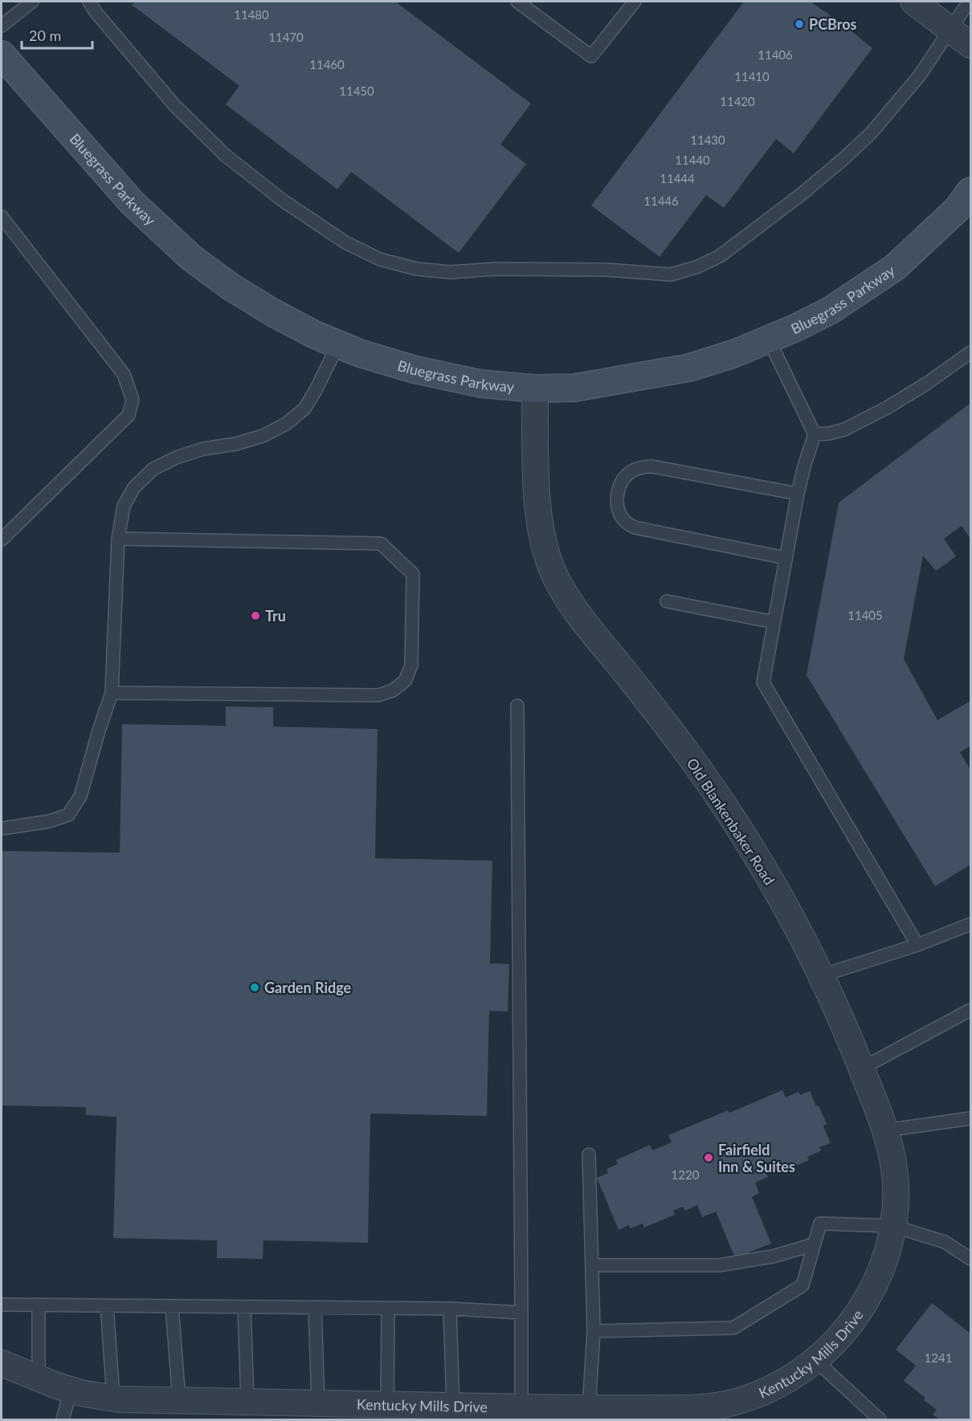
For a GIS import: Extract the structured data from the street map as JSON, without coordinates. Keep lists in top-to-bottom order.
{
  "streets": {
    "street": ["Bluegrass Parkway", "Old Blankenbaker Road", "Kentucky Mills Drive"]
  },
  "crossings": [
    ["Bluegrass Parkway", "Old Blankenbaker Road"],
    ["Old Blankenbaker Road", "Kentucky Mills Drive"]
  ],
  "places": [
    "PCBros",
    "Tru",
    "Garden Ridge",
    "Fairfield Inn & Suites"
  ],
  "house_numbers": [
    "11480",
    "11470",
    "11406",
    "11460",
    "11410",
    "11450",
    "11420",
    "11430",
    "11440",
    "11444",
    "11446",
    "11405",
    "1220",
    "1241"
  ],
  "scale_bar": "20 m"
}
